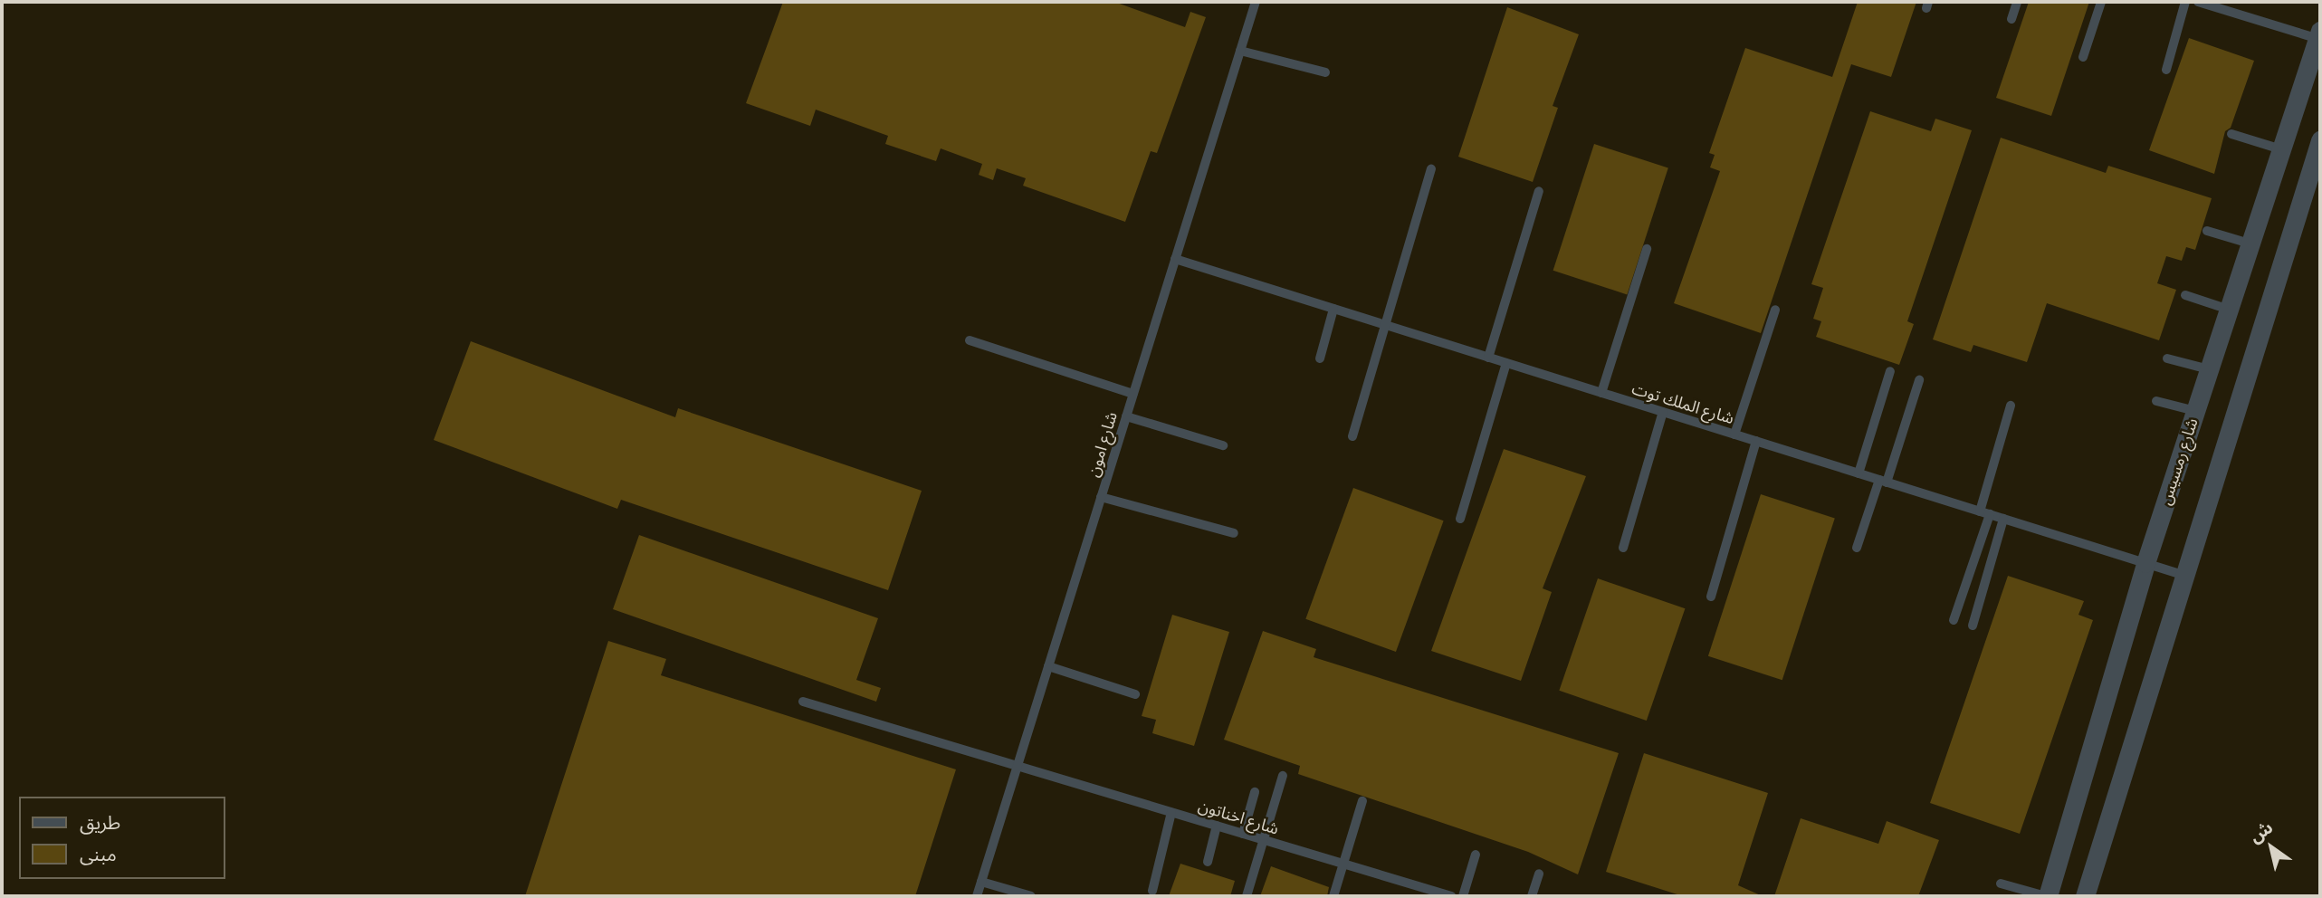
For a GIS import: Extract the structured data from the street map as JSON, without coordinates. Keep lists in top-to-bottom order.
{
  "streets": {
    "street": ["شارع رمسيس"],
    "lane": ["شارع الملك توت", "شارع امون", "شارع اخناتون"]
  },
  "crossings": [
    ["شارع الملك توت", "شارع امون"],
    ["شارع الملك توت", "شارع رمسيس"],
    ["شارع امون", "شارع اخناتون"]
  ],
  "legend": ["طريق", "مبنى"],
  "north": "top left"
}
